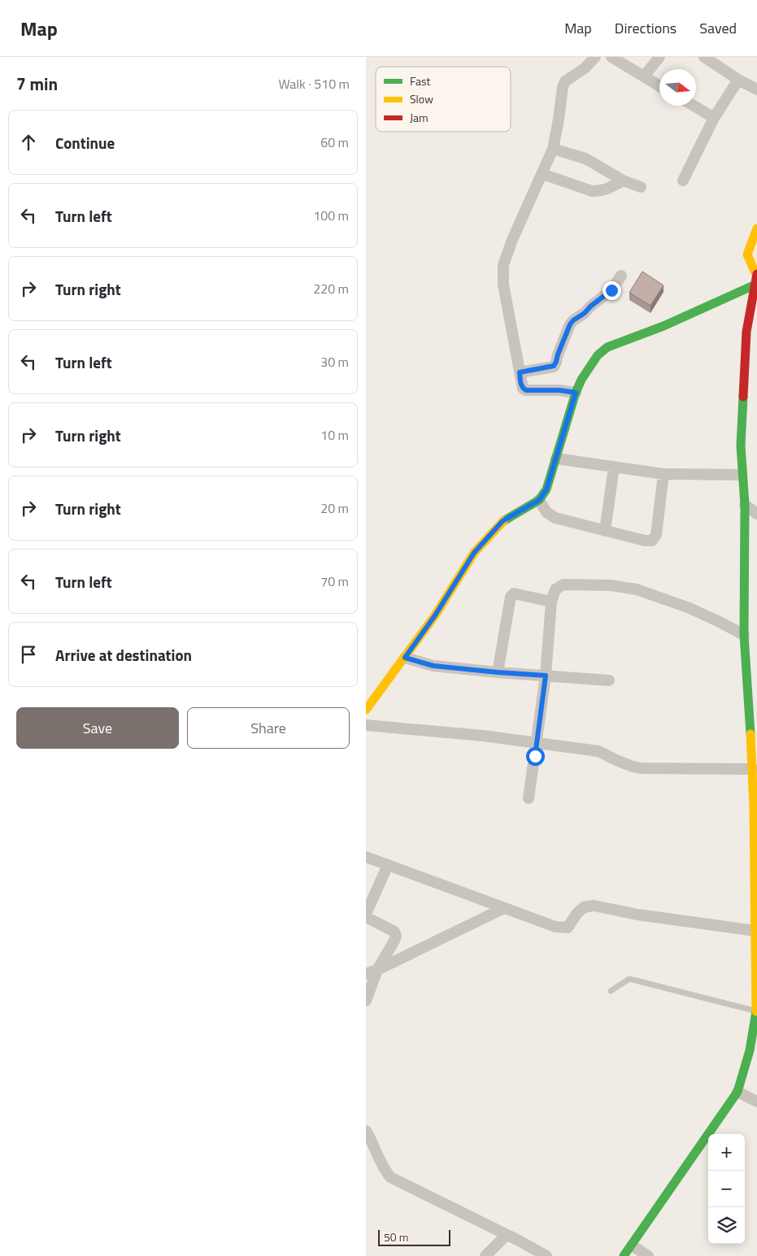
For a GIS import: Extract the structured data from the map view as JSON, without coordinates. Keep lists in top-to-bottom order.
{
  "legend": ["Fast", "Slow", "Jam"],
  "scale_bar": "50 m",
  "north": "right",
  "page": {
    "header": "Map",
    "nav": ["Map", "Directions", "Saved"],
    "heading": ["7 min", "Walk · 510 m"],
    "list": [
      ["Continue", "60 m"],
      ["Turn left", "100 m"],
      ["Turn right", "220 m"],
      ["Turn left", "30 m"],
      ["Turn right", "10 m"],
      ["Turn right", "20 m"],
      ["Turn left", "70 m"],
      "Arrive at destination"
    ],
    "buttons": ["Save", "Share"],
    "map_buttons": ["+", "−"],
    "scale": "50 m"
  }
}
